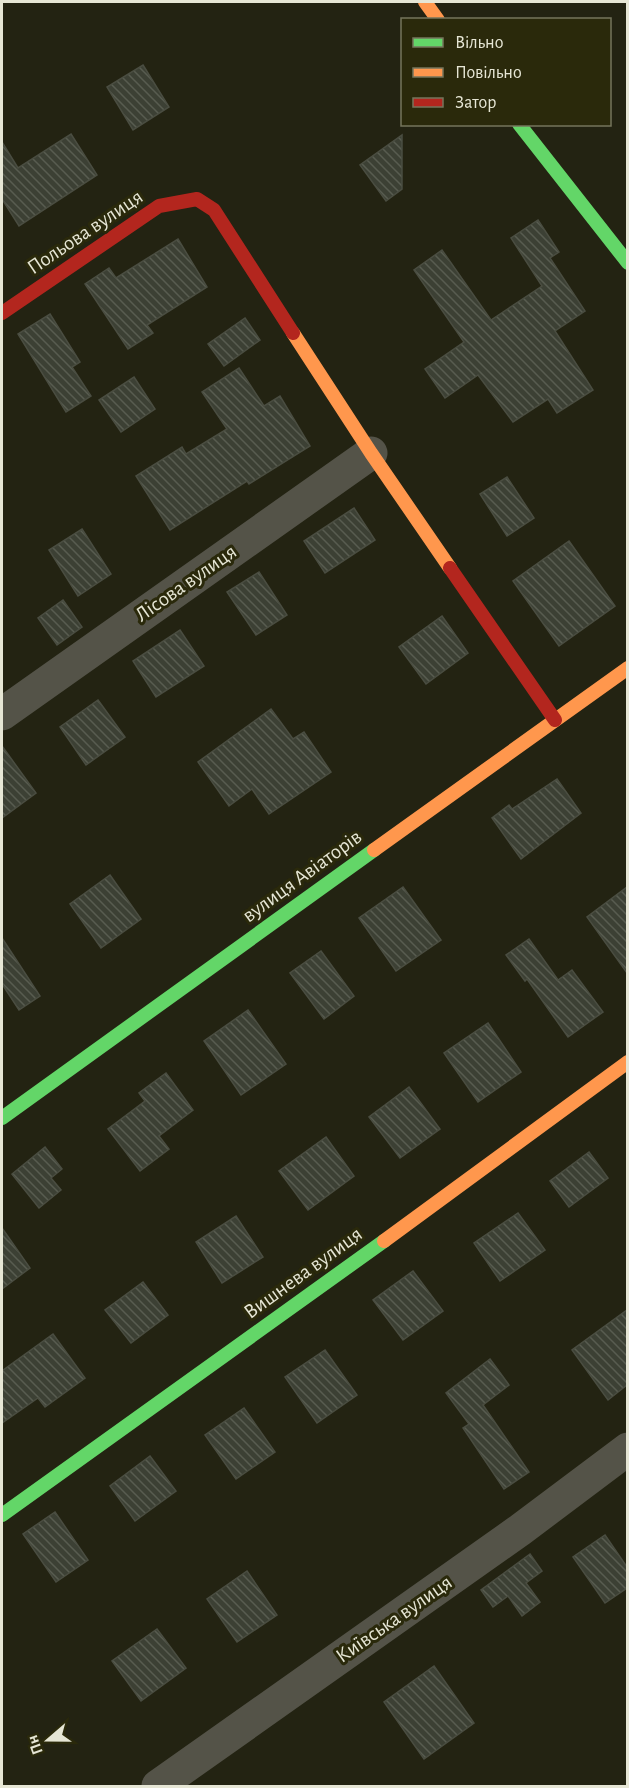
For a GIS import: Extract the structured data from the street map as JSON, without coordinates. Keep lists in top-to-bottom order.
{
  "streets": {
    "street": [
      "Польова вулиця",
      "Лісова вулиця",
      "вулиця Авіаторів",
      "Вишнева вулиця",
      "Київська вулиця"
    ]
  },
  "crossings": [
    ["Польова вулиця", "Лісова вулиця"]
  ],
  "legend": ["Вільно", "Повільно", "Затор"],
  "north": "left"
}
